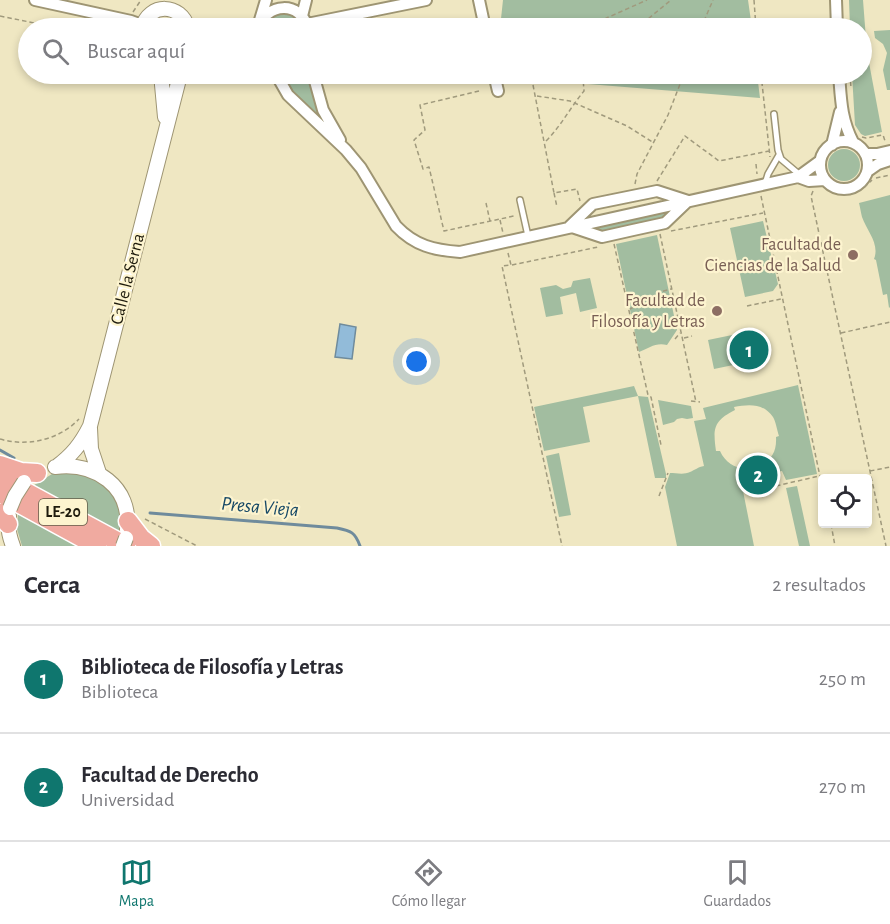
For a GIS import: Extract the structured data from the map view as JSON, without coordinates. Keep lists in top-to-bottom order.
{
  "streets": {
    "highway": ["LE-20"],
    "street": ["Calle la Serna"]
  },
  "water": ["Presa Vieja"],
  "places": ["Facultad de Ciencias de la Salud", "Facultad de Filosofía y Letras"],
  "page": {
    "search": "Buscar aquí",
    "pins": ["1", "2"],
    "heading": ["Cerca", "2 resultados"],
    "list": [
      {
        "mark": "1",
        "name": "Biblioteca de Filosofía y Letras",
        "note": "Biblioteca",
        "value": "250 m"
      },
      {
        "mark": "2",
        "name": "Facultad de Derecho",
        "note": "Universidad",
        "value": "270 m"
      }
    ],
    "nav": ["Mapa", "Cómo llegar", "Guardados"]
  }
}
